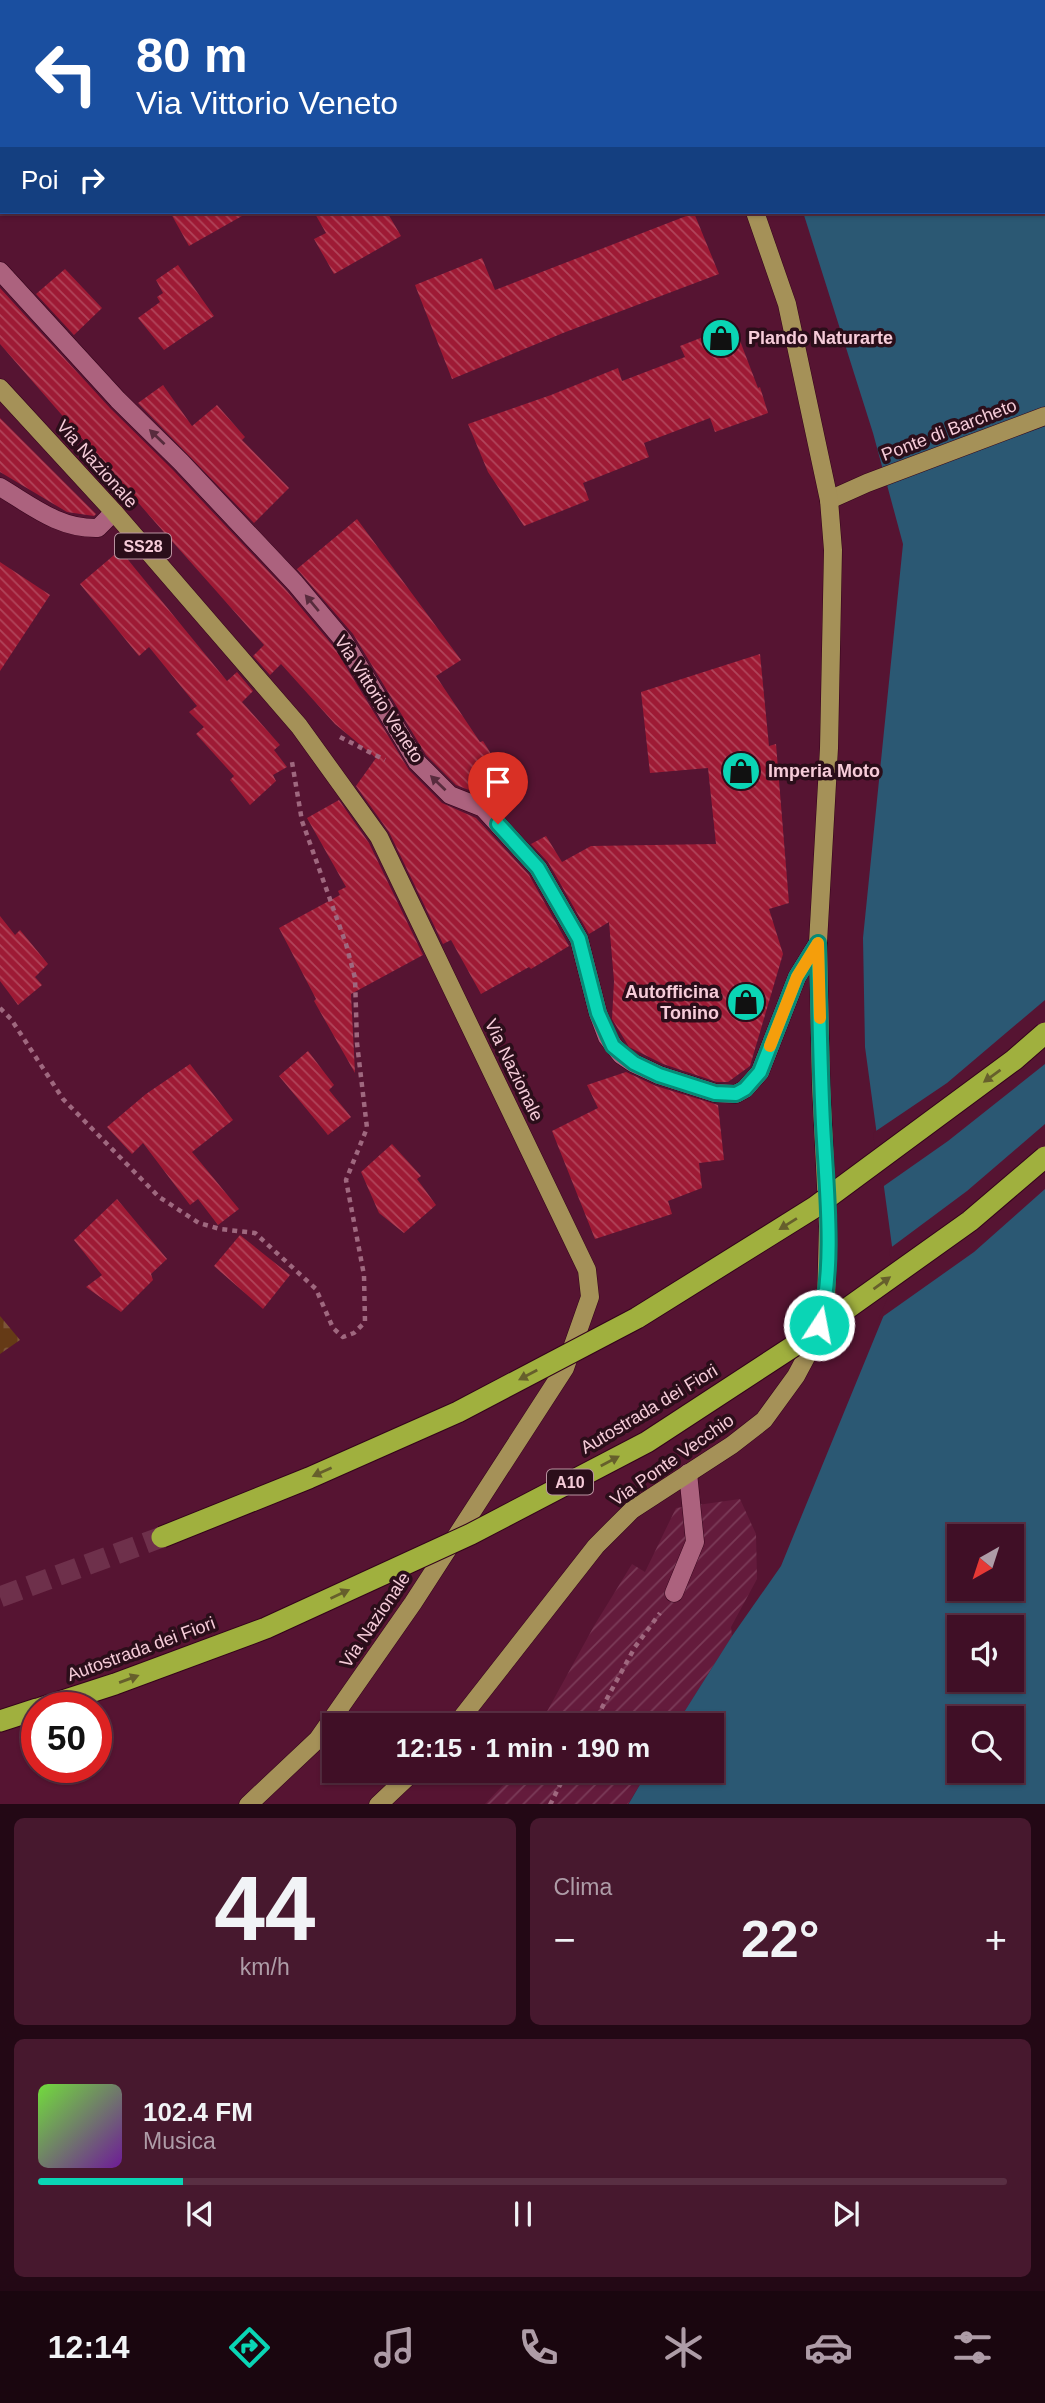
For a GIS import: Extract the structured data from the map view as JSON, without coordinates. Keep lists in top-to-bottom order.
{
  "streets": {
    "highway": ["Autostrada dei Fiori", "A10"],
    "main road": [
      "Ponte di Barcheto",
      "Via Nazionale",
      "SS28",
      "Via Ponte Vecchio"
    ],
    "street": ["Via Vittorio Veneto"]
  },
  "crossings": [
    ["Ponte di Barcheto", "Via Ponte Vecchio"],
    ["Via Vittorio Veneto", "Via Ponte Vecchio"]
  ],
  "one_way": ["Via Vittorio Veneto"],
  "places": {
    "shop": ["Plando Naturarte", "Imperia Moto", "Autofficina Tonino"]
  },
  "north": "bottom left",
  "page": {
    "turn": ["80 m", "Via Vittorio Veneto"],
    "then": "Poi",
    "limit": "50",
    "trip": "12:15 · 1 min · 190 m",
    "tile": [
      ["44", "km/h"],
      "Clima"
    ],
    "heat": ["−", "22°", "+"],
    "song": ["102.4 FM", "Musica"],
    "tabs": "12:14"
  }
}
